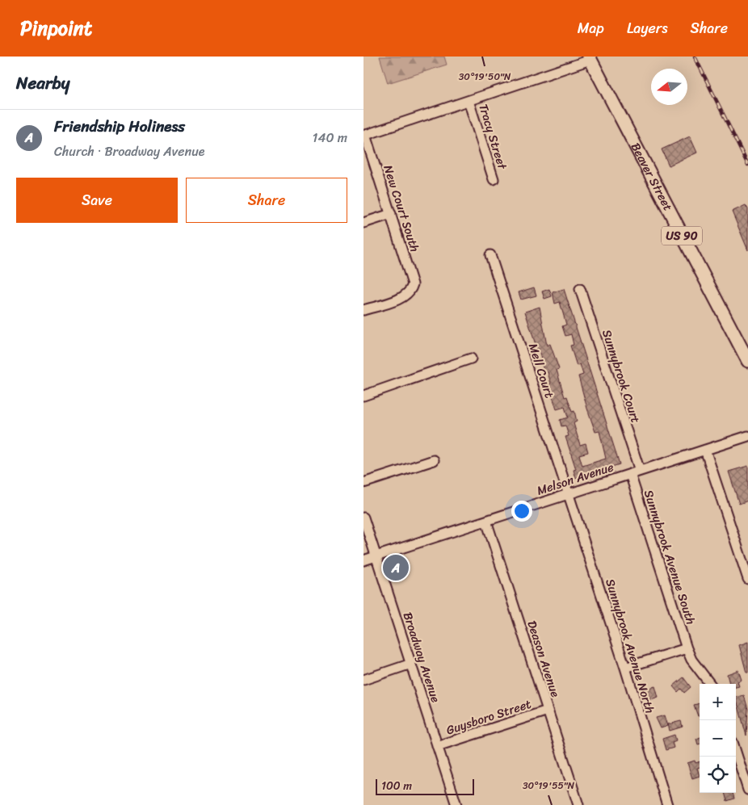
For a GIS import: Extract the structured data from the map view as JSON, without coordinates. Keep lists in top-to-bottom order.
{
  "streets": {
    "main road": ["Beaver Street", "US 90"],
    "street": [
      "Tracy Street",
      "New Court South",
      "Mell Court",
      "Sunnybrook Court",
      "Melson Avenue",
      "Sunnybrook Avenue South",
      "Sunnybrook Avenue North",
      "Broadway Avenue",
      "Deason Avenue",
      "Guysboro Street"
    ]
  },
  "crossings": [
    ["Mell Court", "Melson Avenue"],
    ["Mell Court", "Sunnybrook Avenue North"],
    ["Sunnybrook Court", "Melson Avenue"],
    ["Sunnybrook Court", "Sunnybrook Avenue South"],
    ["Melson Avenue", "Sunnybrook Avenue South"],
    ["Melson Avenue", "Sunnybrook Avenue North"],
    ["Melson Avenue", "Broadway Avenue"],
    ["Melson Avenue", "Deason Avenue"],
    ["Broadway Avenue", "Guysboro Street"],
    ["Deason Avenue", "Guysboro Street"]
  ],
  "scale_bar": "100 m",
  "north": "left",
  "page": {
    "header": "Pinpoint",
    "nav": ["Map", "Layers", "Share"],
    "heading": "Nearby",
    "list": [
      {
        "mark": "A",
        "name": "Friendship Holiness",
        "note": "Church · Broadway Avenue",
        "value": "140 m"
      }
    ],
    "buttons": ["Save", "Share"],
    "pins": "A",
    "map_buttons": ["+", "−"],
    "scale": "100 m"
  },
  "coordinates": ["30°19'50\"N", "30°19'55\"N"]
}
